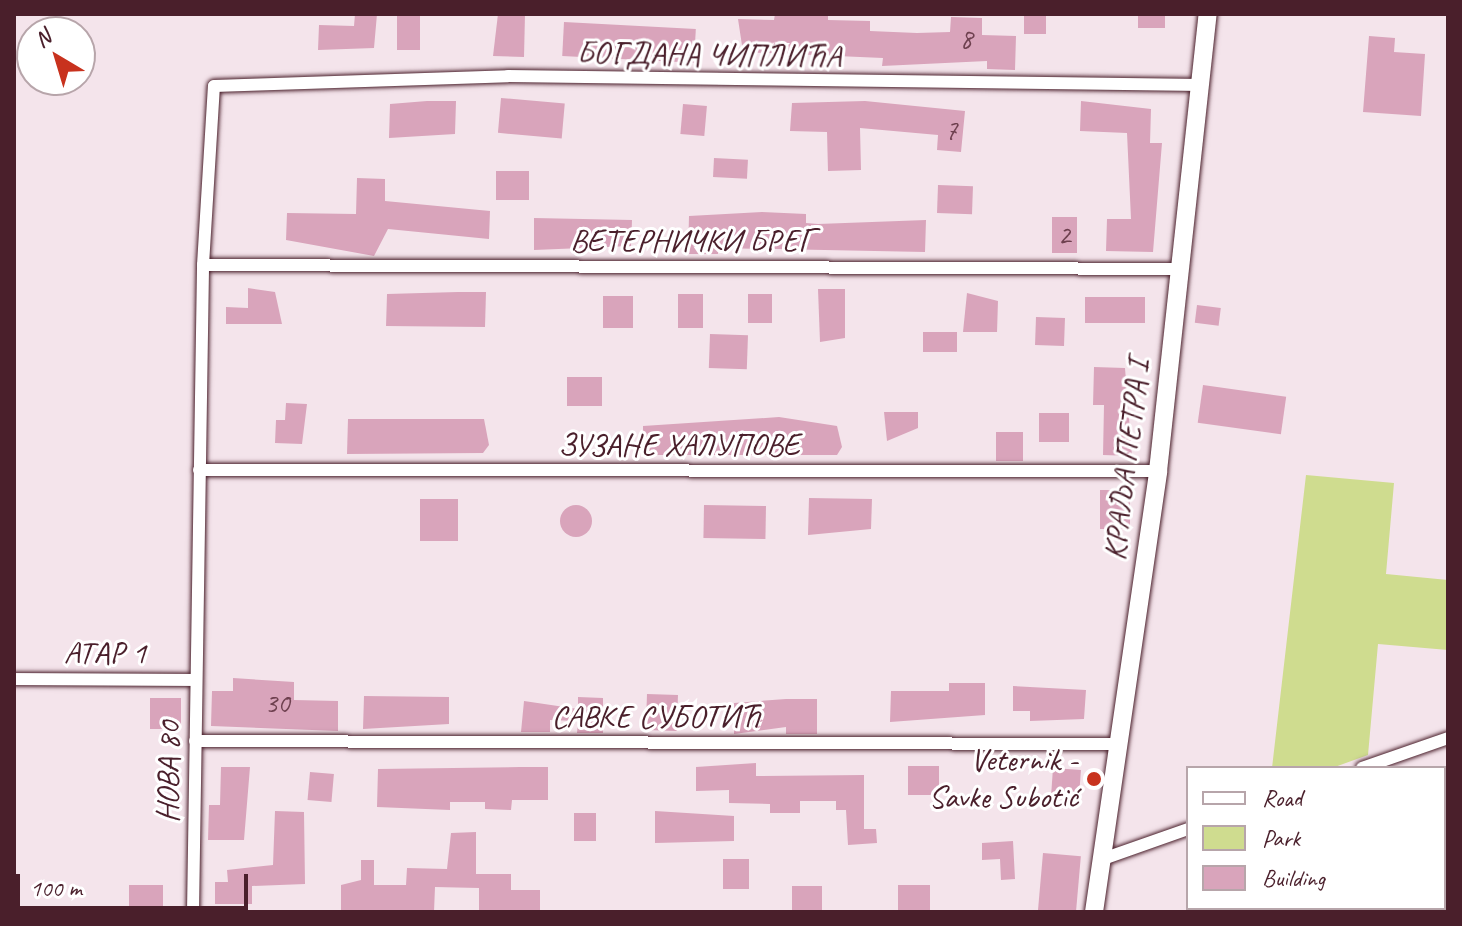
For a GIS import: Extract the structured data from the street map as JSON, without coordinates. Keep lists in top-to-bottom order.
{
  "streets": {
    "street": [
      "БОГДАНА ЧИПЛИЋА",
      "ВЕТЕРНИЧКИ БРЕГ",
      "ЗУЗАНЕ ХАЛУПОВЕ",
      "КРАЉА ПЕТРА I",
      "АТАР 1",
      "САВКЕ СУБОТИЋ",
      "НОВА 80"
    ]
  },
  "crossings": [
    ["БОГДАНА ЧИПЛИЋА", "КРАЉА ПЕТРА I"],
    ["БОГДАНА ЧИПЛИЋА", "НОВА 80"],
    ["ВЕТЕРНИЧКИ БРЕГ", "КРАЉА ПЕТРА I"],
    ["ВЕТЕРНИЧКИ БРЕГ", "НОВА 80"],
    ["ЗУЗАНЕ ХАЛУПОВЕ", "КРАЉА ПЕТРА I"],
    ["ЗУЗАНЕ ХАЛУПОВЕ", "НОВА 80"],
    ["КРАЉА ПЕТРА I", "САВКЕ СУБОТИЋ"],
    ["АТАР 1", "НОВА 80"],
    ["САВКЕ СУБОТИЋ", "НОВА 80"]
  ],
  "places": ["Veternik - Savke Subotić"],
  "house_numbers": [
    "8",
    "7",
    "2",
    "30"
  ],
  "legend": ["Road", "Park", "Building"],
  "scale_bar": "100 m",
  "north": "top left"
}
